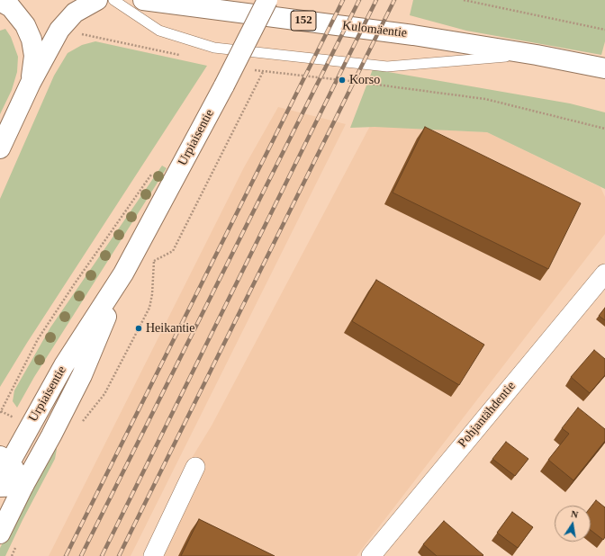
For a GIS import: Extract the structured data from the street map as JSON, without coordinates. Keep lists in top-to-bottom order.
{
  "streets": {
    "main road": ["152", "Kulomäentie", "Urpiaisentie"],
    "street": ["Pohjantähdentie"]
  },
  "places": ["Korso", "Heikantie"],
  "north": "top"
}
